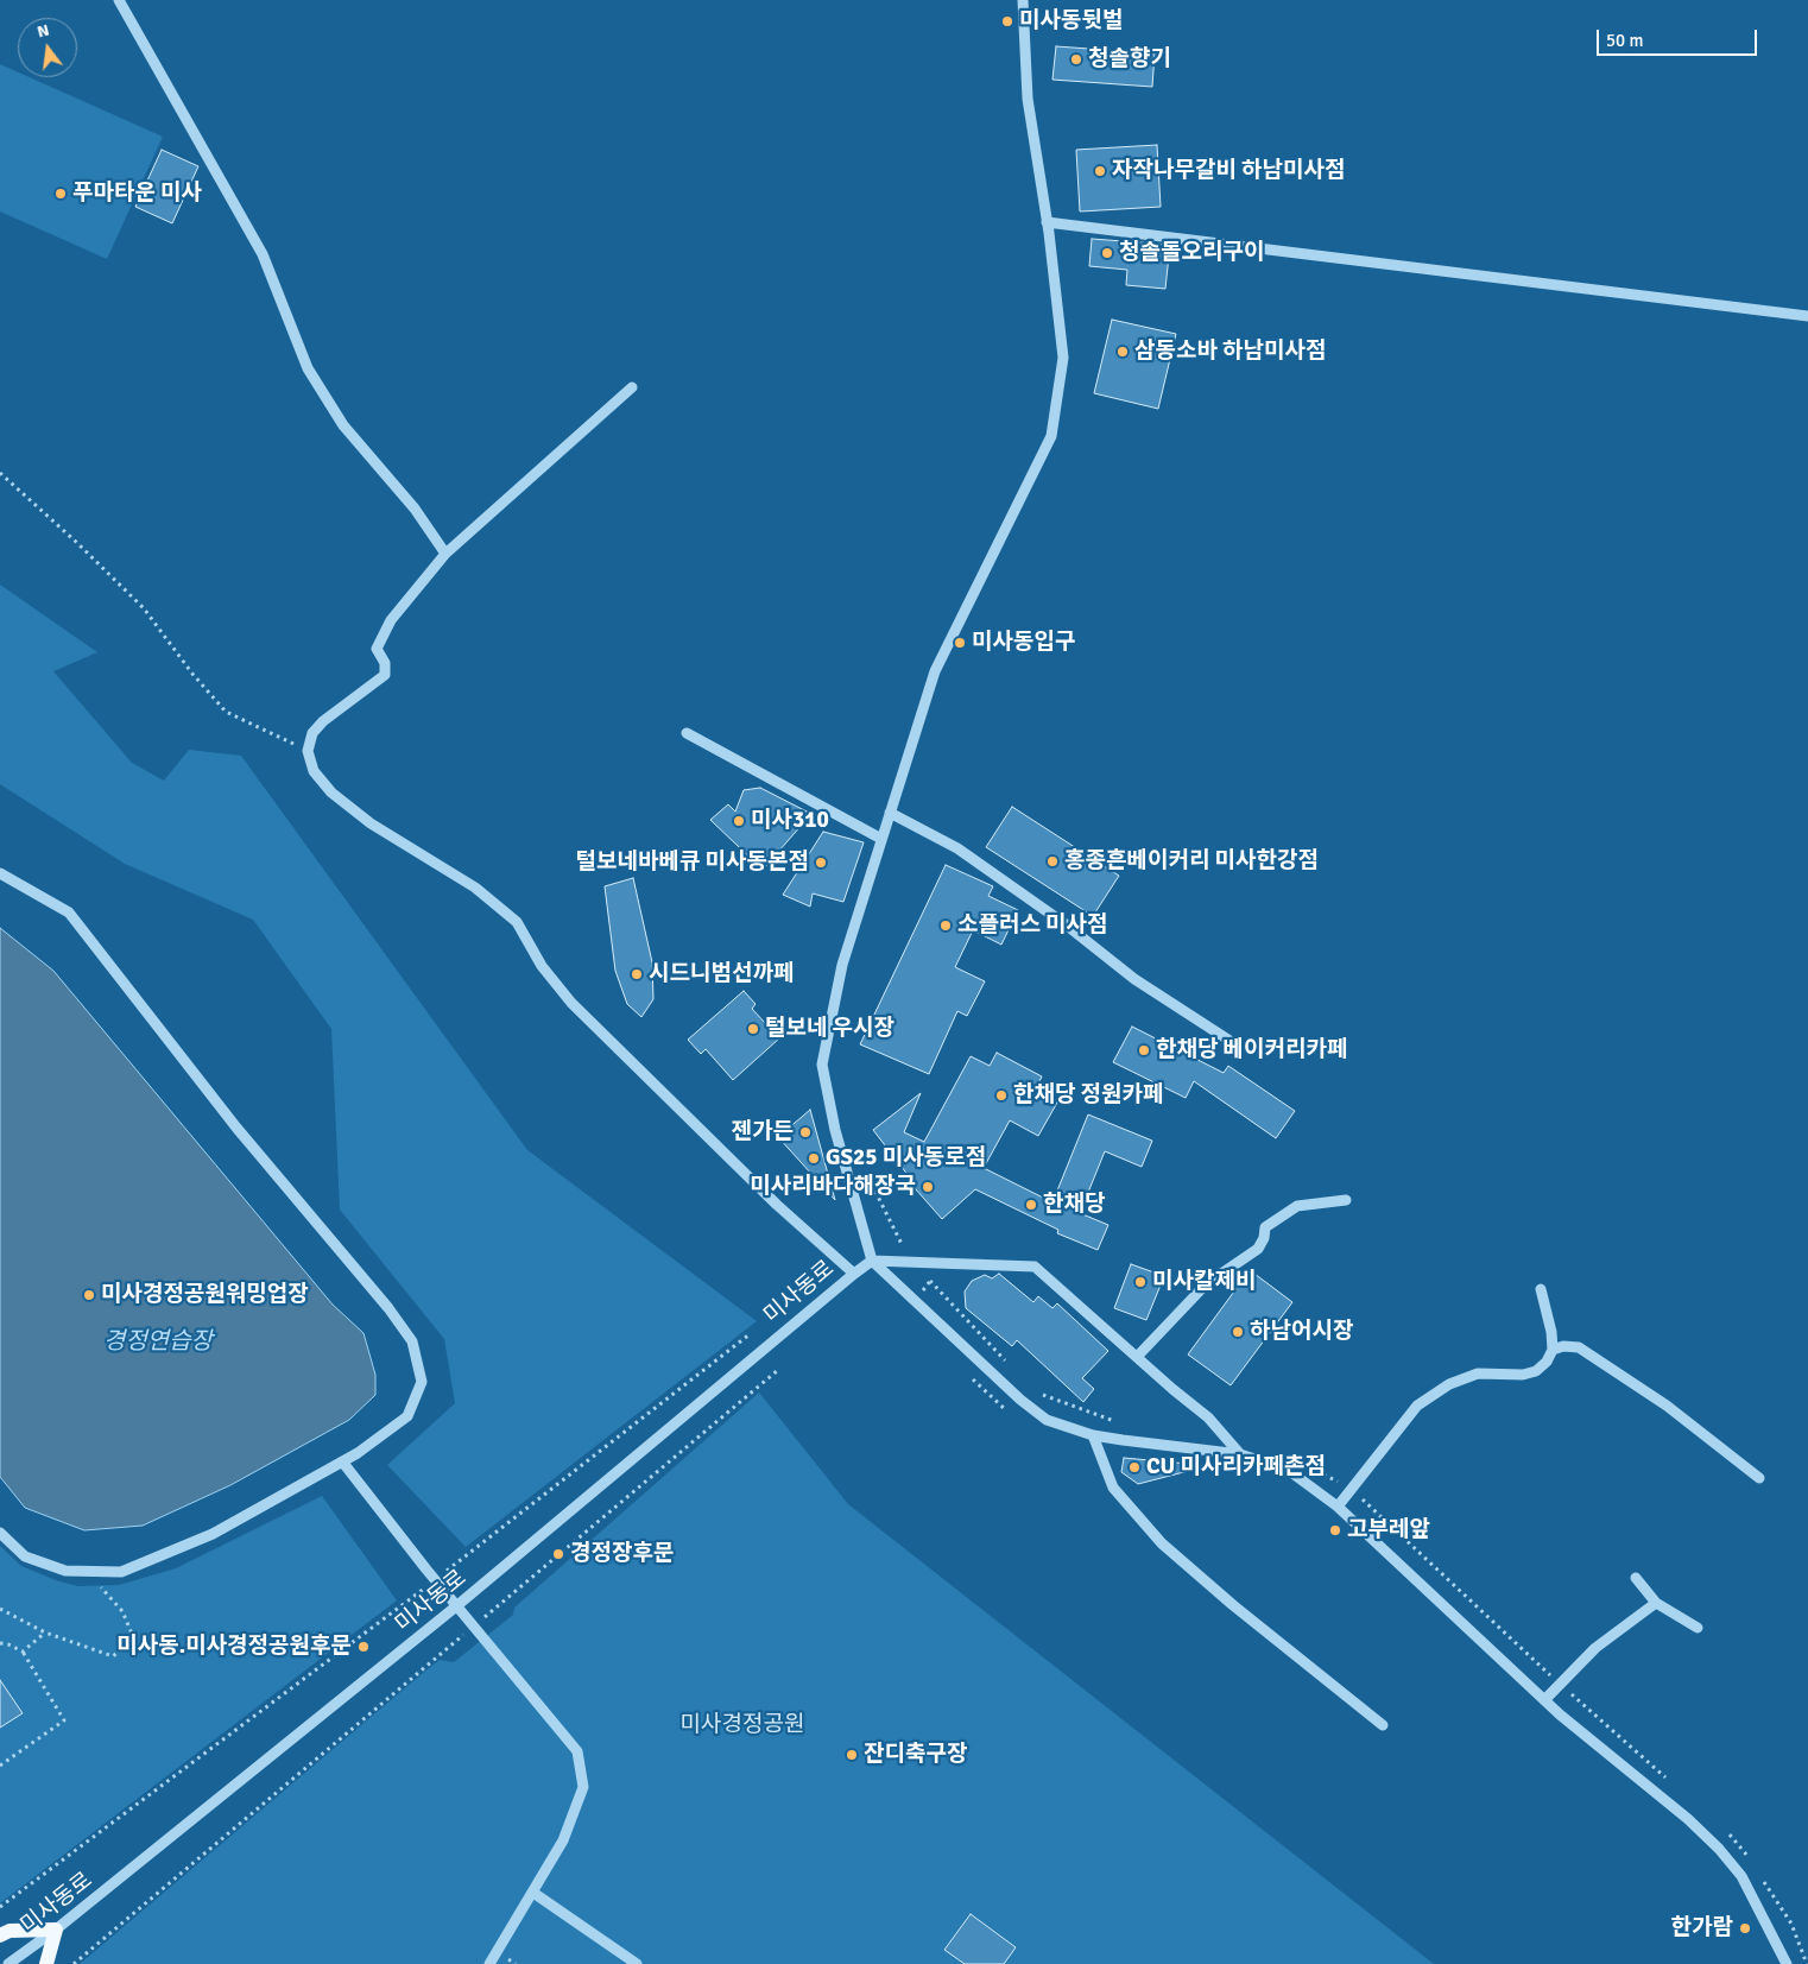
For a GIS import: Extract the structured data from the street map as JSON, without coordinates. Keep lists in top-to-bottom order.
{
  "streets": {
    "street": ["미사동로"]
  },
  "water": ["경정연습장"],
  "parks": ["미사경정공원"],
  "places": [
    "미사동뒷벌",
    "청솔향기",
    "자작나무갈비 하남미사점",
    "푸마타운 미사",
    "청솔돌오리구이",
    "삼동소바 하남미사점",
    "미사동입구",
    "미사310",
    "홍종흔베이커리 미사한강점",
    "털보네바베큐 미사동본점",
    "소플러스 미사점",
    "시드니범선까페",
    "털보네 우시장",
    "한채당 베이커리카페",
    "한채당 정원카페",
    "젠가든",
    "GS25 미사동로점",
    "미사리바다해장국",
    "한채당",
    "미사칼제비",
    "미사경정공원워밍업장",
    "하남어시장",
    "CU 미사리카페촌점",
    "고부레앞",
    "경정장후문",
    "미사동.미사경정공원후문",
    "잔디축구장",
    "한가람"
  ],
  "scale_bar": "50 m",
  "north": "top"
}
